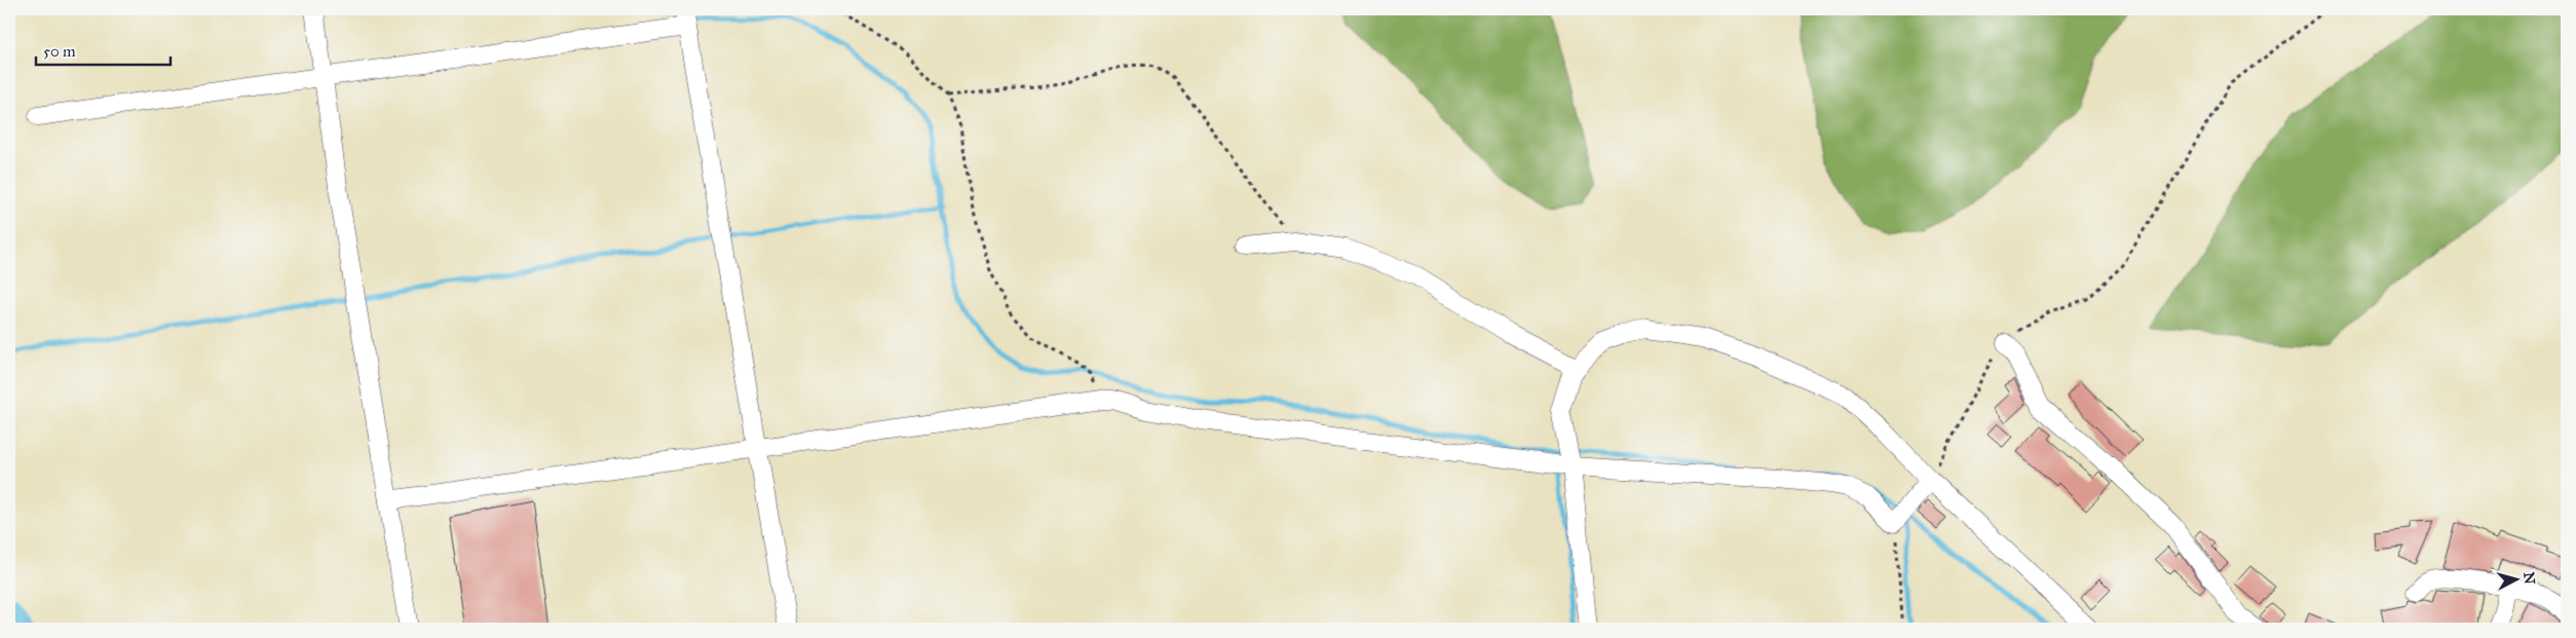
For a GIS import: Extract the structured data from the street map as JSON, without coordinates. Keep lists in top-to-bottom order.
{
  "scale_bar": "50 m",
  "north": "right"
}
